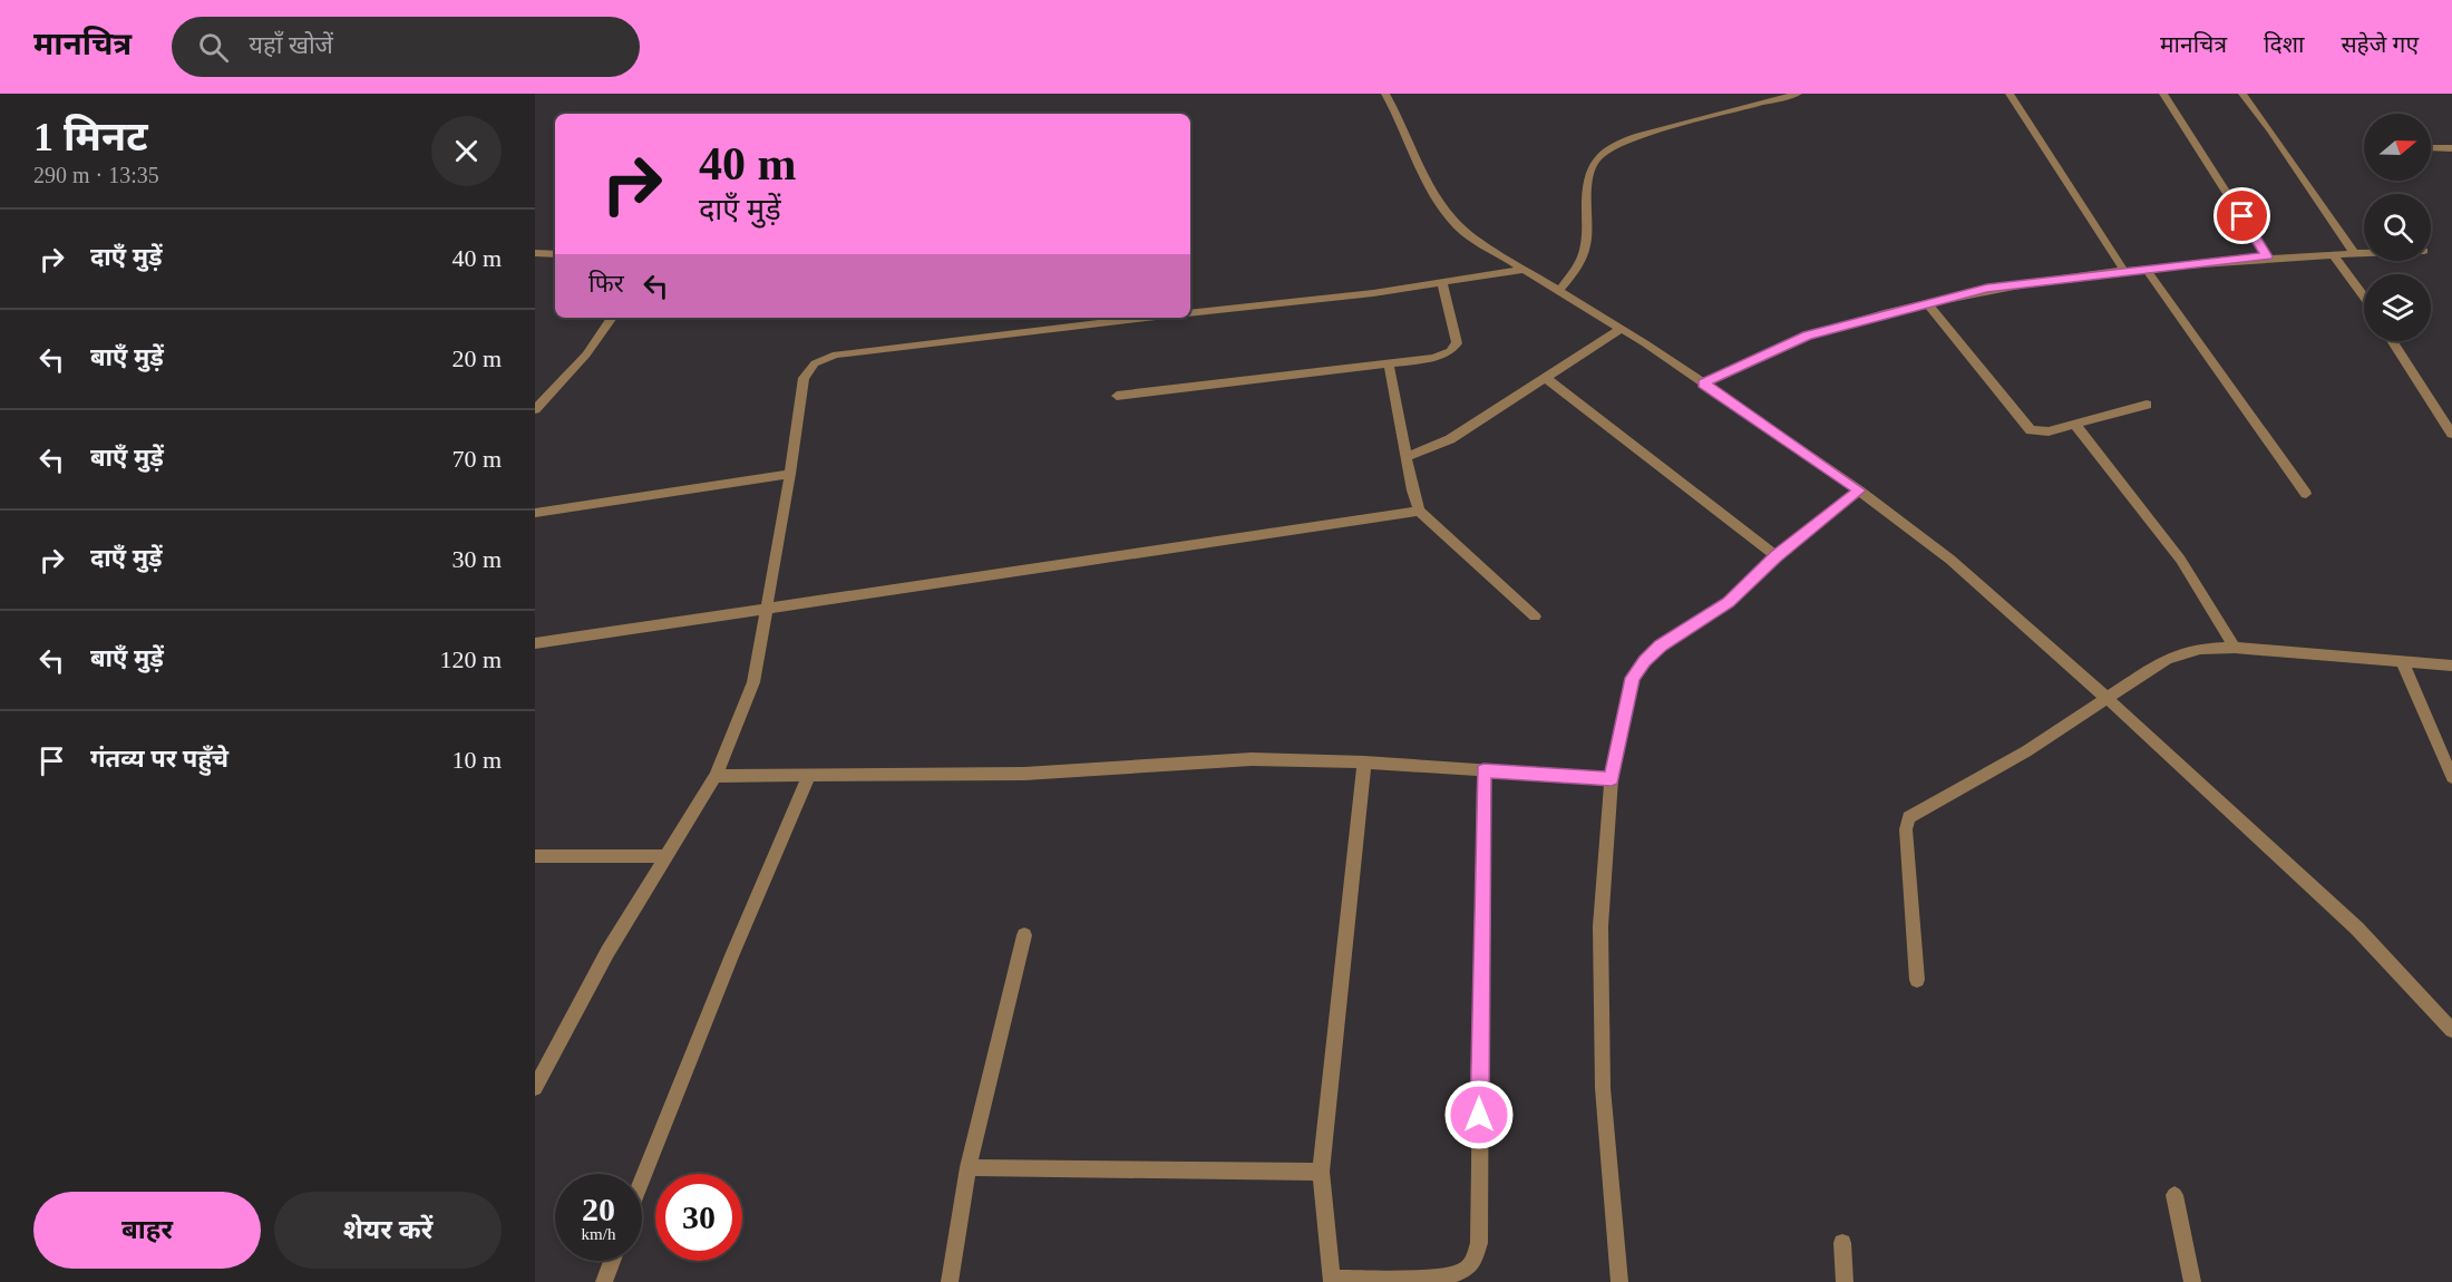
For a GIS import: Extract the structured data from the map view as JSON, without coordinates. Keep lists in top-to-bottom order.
{
  "north": "right",
  "page": {
    "header": "मानचित्र",
    "search": "यहाँ खोजें",
    "nav": ["मानचित्र", "दिशा", "सहेजे गए"],
    "heading": ["1 मिनट", "290 m · 13:35"],
    "turn": ["40 m", "दाएँ मुड़ें"],
    "list": [
      {
        "name": "दाएँ मुड़ें",
        "value": "40 m"
      },
      {
        "name": "बाएँ मुड़ें",
        "value": "20 m"
      },
      {
        "name": "बाएँ मुड़ें",
        "value": "70 m"
      },
      {
        "name": "दाएँ मुड़ें",
        "value": "30 m"
      },
      {
        "name": "बाएँ मुड़ें",
        "value": "120 m"
      },
      {
        "name": "गंतव्य पर पहुँचे",
        "value": "10 m"
      }
    ],
    "then": "फिर",
    "speed": "20 km/h",
    "limit": "30",
    "buttons": ["बाहर", "शेयर करें"]
  }
}
